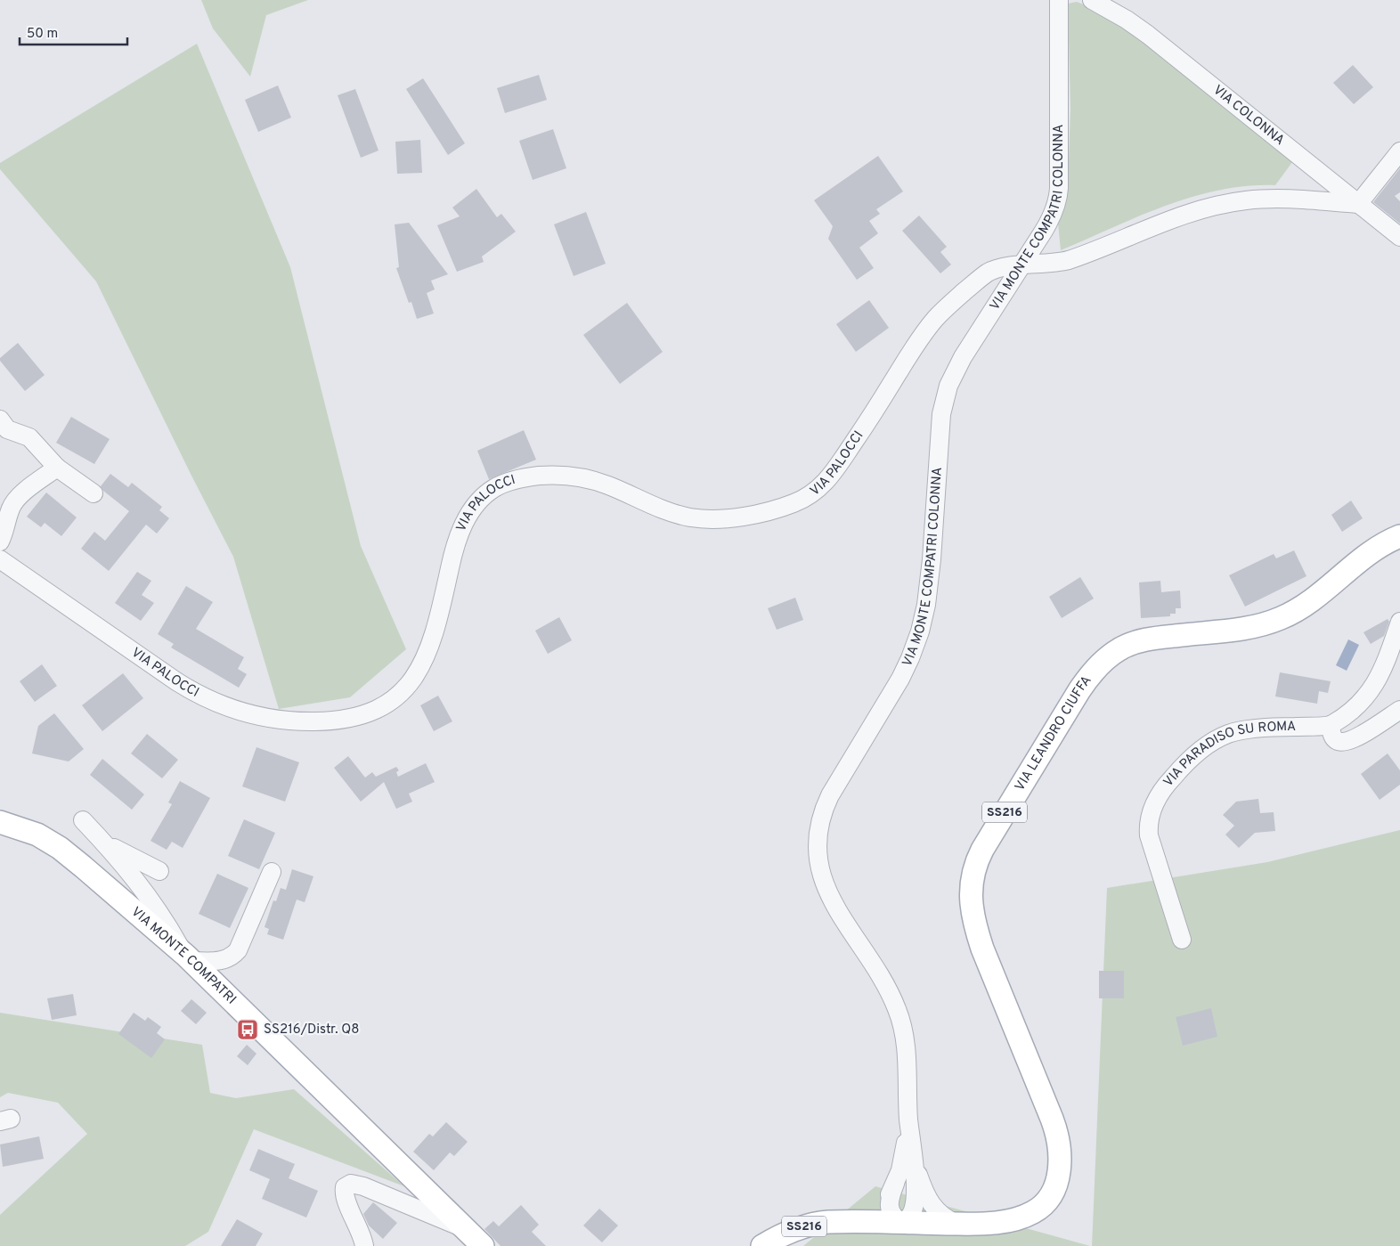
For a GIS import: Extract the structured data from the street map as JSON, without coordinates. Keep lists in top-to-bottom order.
{
  "streets": {
    "main road": ["VIA LEANDRO CIUFFA", "SS216", "VIA MONTE COMPATRI"],
    "street": [
      "VIA COLONNA",
      "VIA MONTE COMPATRI COLONNA",
      "VIA PALOCCI",
      "VIA PARADISO SU ROMA"
    ]
  },
  "crossings": [
    ["VIA COLONNA", "VIA PALOCCI"],
    ["VIA MONTE COMPATRI COLONNA", "VIA PALOCCI"],
    ["VIA MONTE COMPATRI COLONNA", "VIA LEANDRO CIUFFA"],
    ["VIA MONTE COMPATRI COLONNA", "SS216"],
    ["VIA LEANDRO CIUFFA", "SS216"]
  ],
  "places": {
    "bus stop": ["SS216/Distr. Q8"]
  },
  "scale_bar": "50 m"
}
